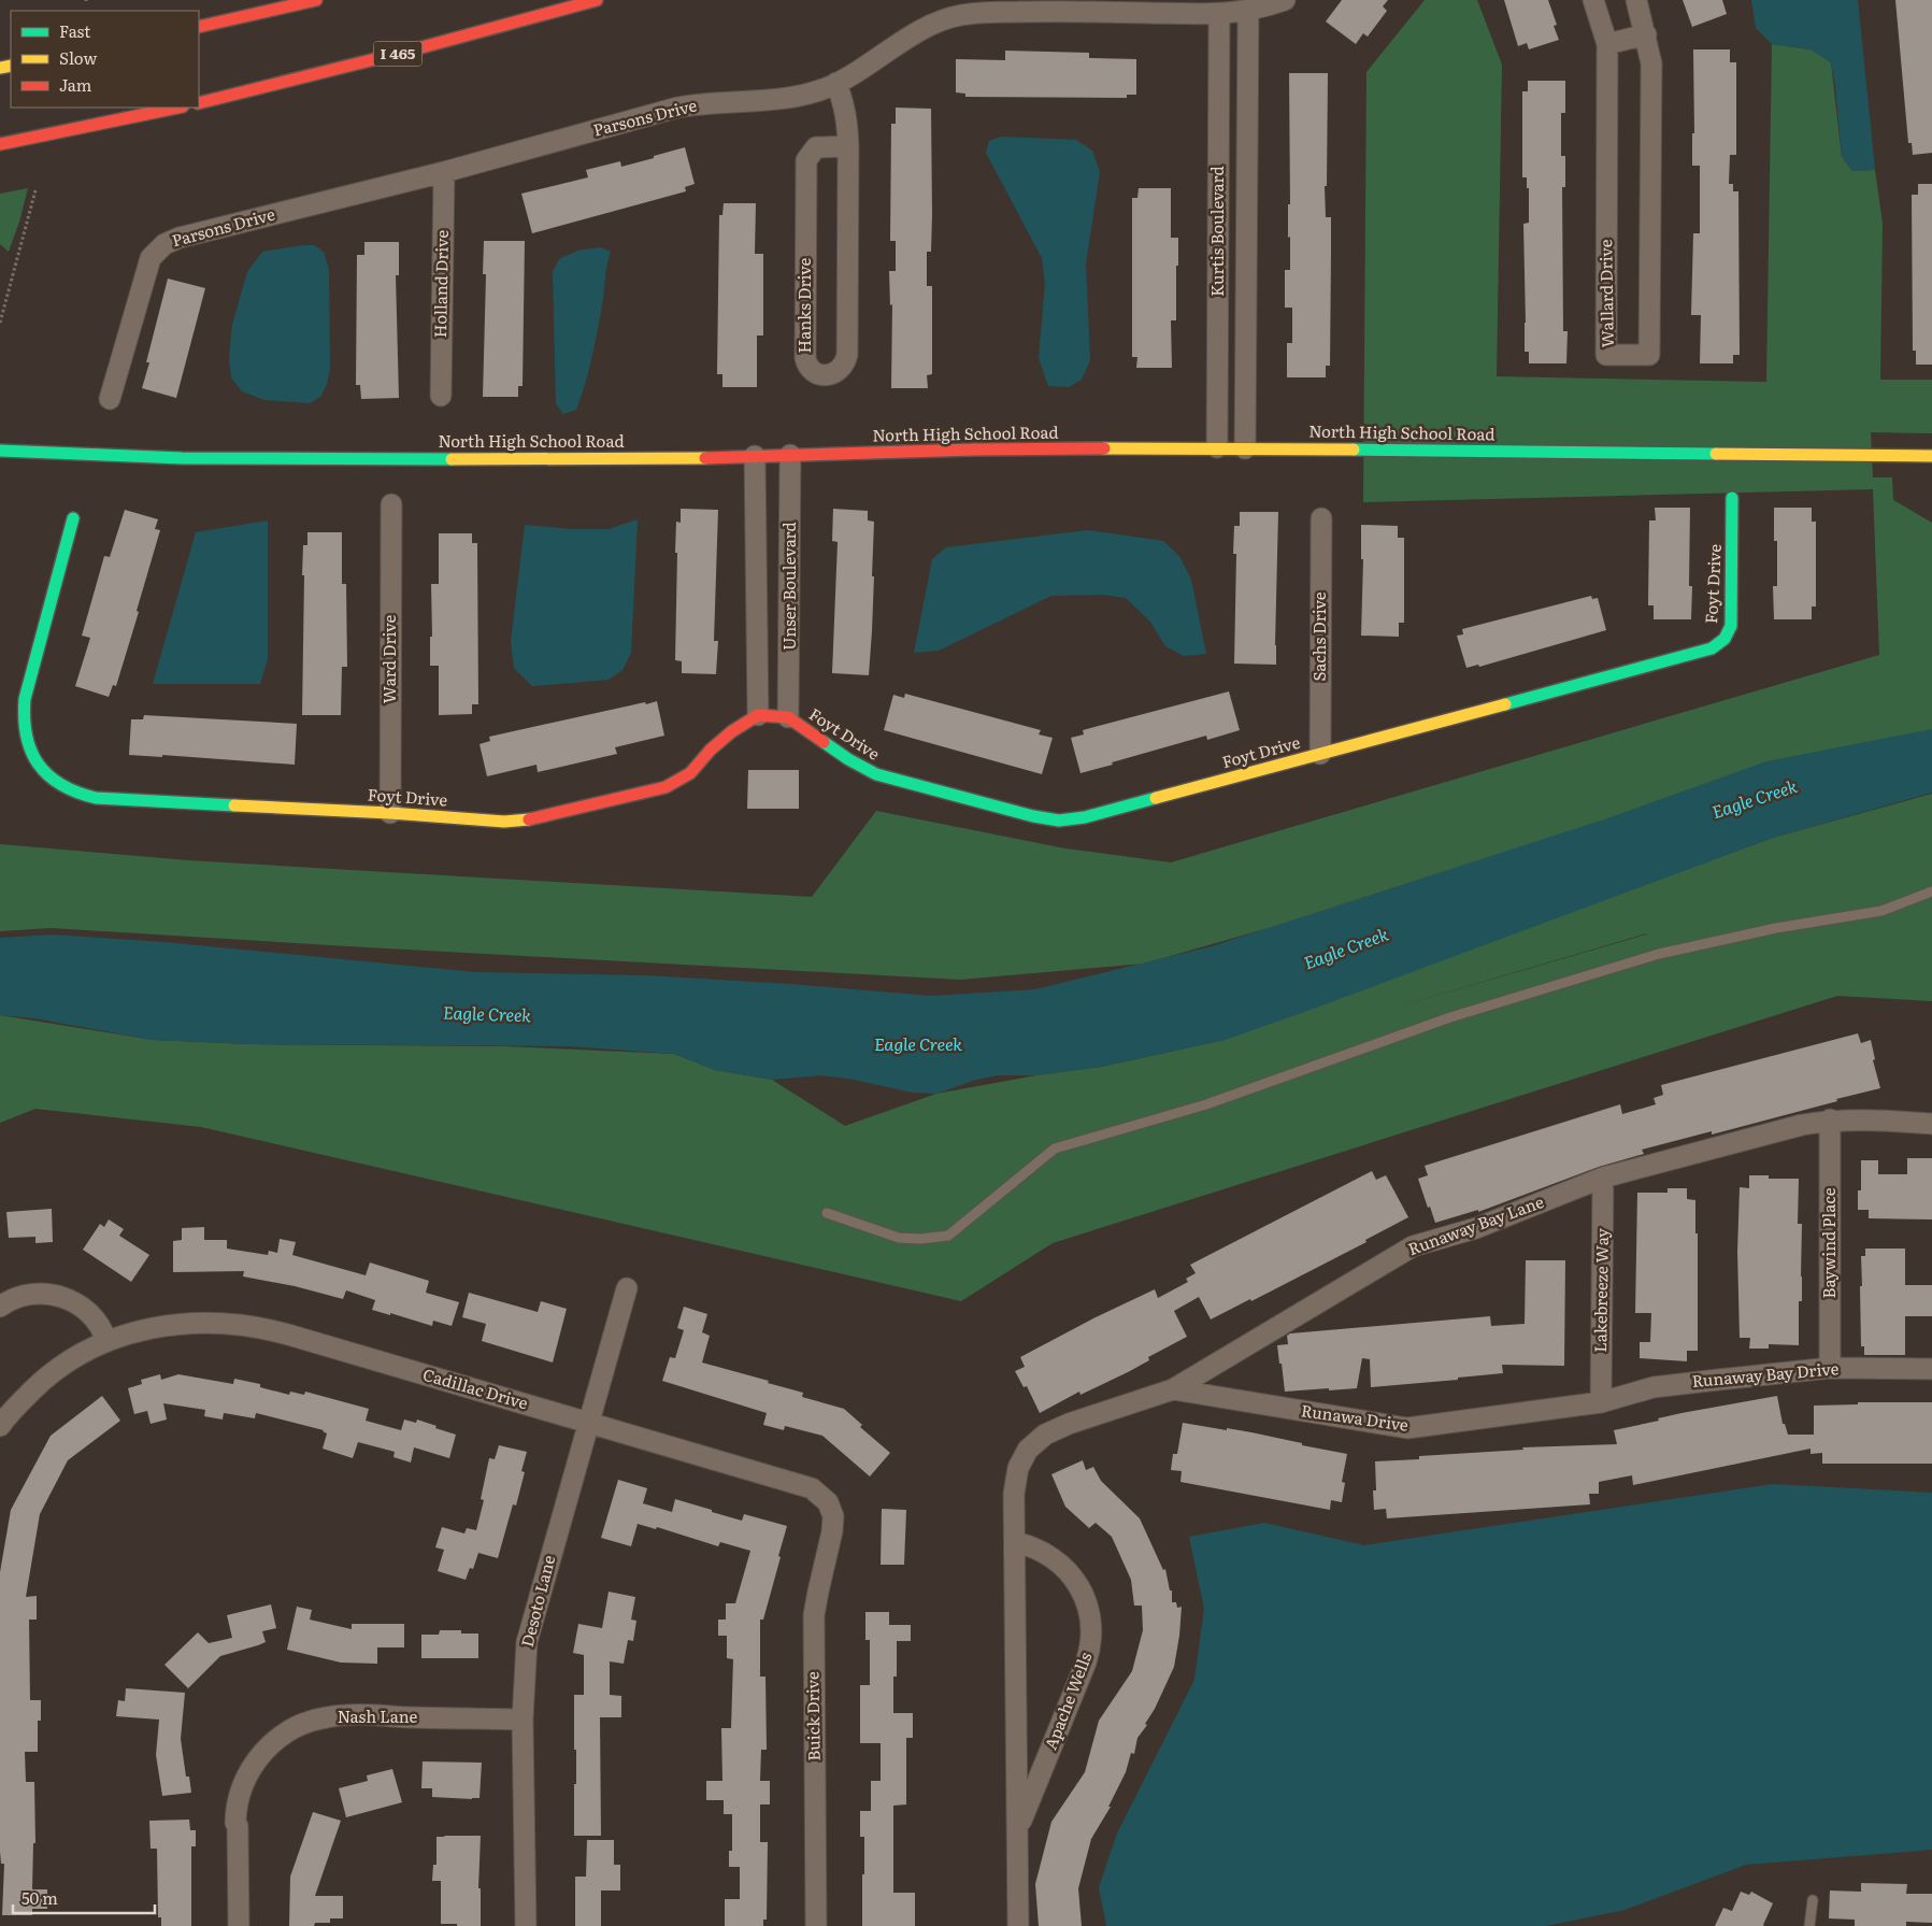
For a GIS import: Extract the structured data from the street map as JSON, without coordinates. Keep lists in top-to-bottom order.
{
  "streets": {
    "main road": ["I 465", "North High School Road", "Foyt Drive"],
    "street": [
      "Parsons Drive",
      "Kurtis Boulevard",
      "Holland Drive",
      "Wallard Drive",
      "Hanks Drive",
      "Unser Boulevard",
      "Sachs Drive",
      "Ward Drive",
      "Runaway Bay Lane",
      "Baywind Place",
      "Lakebreeze Way",
      "Runaway Bay Drive",
      "Cadillac Drive",
      "Runawa Drive",
      "Desoto Lane",
      "Apache Wells",
      "Buick Drive",
      "Nash Lane"
    ]
  },
  "crossings": [
    ["Parsons Drive", "Kurtis Boulevard"],
    ["Parsons Drive", "Holland Drive"],
    ["Parsons Drive", "Hanks Drive"],
    ["Kurtis Boulevard", "North High School Road"],
    ["North High School Road", "Unser Boulevard"],
    ["Foyt Drive", "Unser Boulevard"],
    ["Foyt Drive", "Sachs Drive"],
    ["Foyt Drive", "Ward Drive"],
    ["Runaway Bay Lane", "Baywind Place"],
    ["Runaway Bay Lane", "Lakebreeze Way"],
    ["Runaway Bay Lane", "Runawa Drive"],
    ["Runaway Bay Lane", "Apache Wells"],
    ["Baywind Place", "Runaway Bay Drive"],
    ["Lakebreeze Way", "Runaway Bay Drive"],
    ["Lakebreeze Way", "Runawa Drive"],
    ["Runaway Bay Drive", "Runawa Drive"],
    ["Cadillac Drive", "Desoto Lane"],
    ["Cadillac Drive", "Buick Drive"],
    ["Desoto Lane", "Nash Lane"]
  ],
  "water": ["Eagle Creek"],
  "legend": ["Fast", "Slow", "Jam"],
  "scale_bar": "50 m"
}
